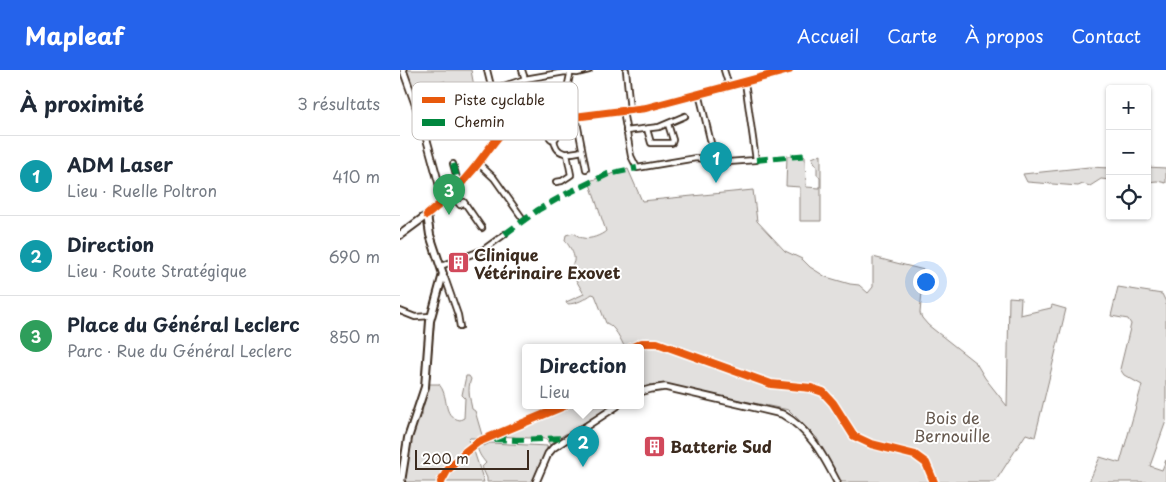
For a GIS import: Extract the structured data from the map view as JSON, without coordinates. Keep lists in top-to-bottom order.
{
  "parks": ["Bois de Bernouille"],
  "places": {
    "building": ["Clinique Vétérinaire Exovet", "Batterie Sud"]
  },
  "legend": ["Piste cyclable", "Chemin"],
  "scale_bar": "200 m",
  "page": {
    "header": "Mapleaf",
    "nav": [
      "Accueil",
      "Carte",
      "À propos",
      "Contact"
    ],
    "heading": ["À proximité", "3 résultats"],
    "map_buttons": ["+", "−"],
    "list": [
      {
        "mark": "1",
        "name": "ADM Laser",
        "note": "Lieu · Ruelle Poltron",
        "value": "410 m"
      },
      {
        "mark": "2",
        "name": "Direction",
        "note": "Lieu · Route Stratégique",
        "value": "690 m"
      },
      {
        "mark": "3",
        "name": "Place du Général Leclerc",
        "note": "Parc · Rue du Général Leclerc",
        "value": "850 m"
      }
    ],
    "pins": ["1", "3", "2"],
    "popup": ["Direction", "Lieu"],
    "scale": "200 m"
  }
}
